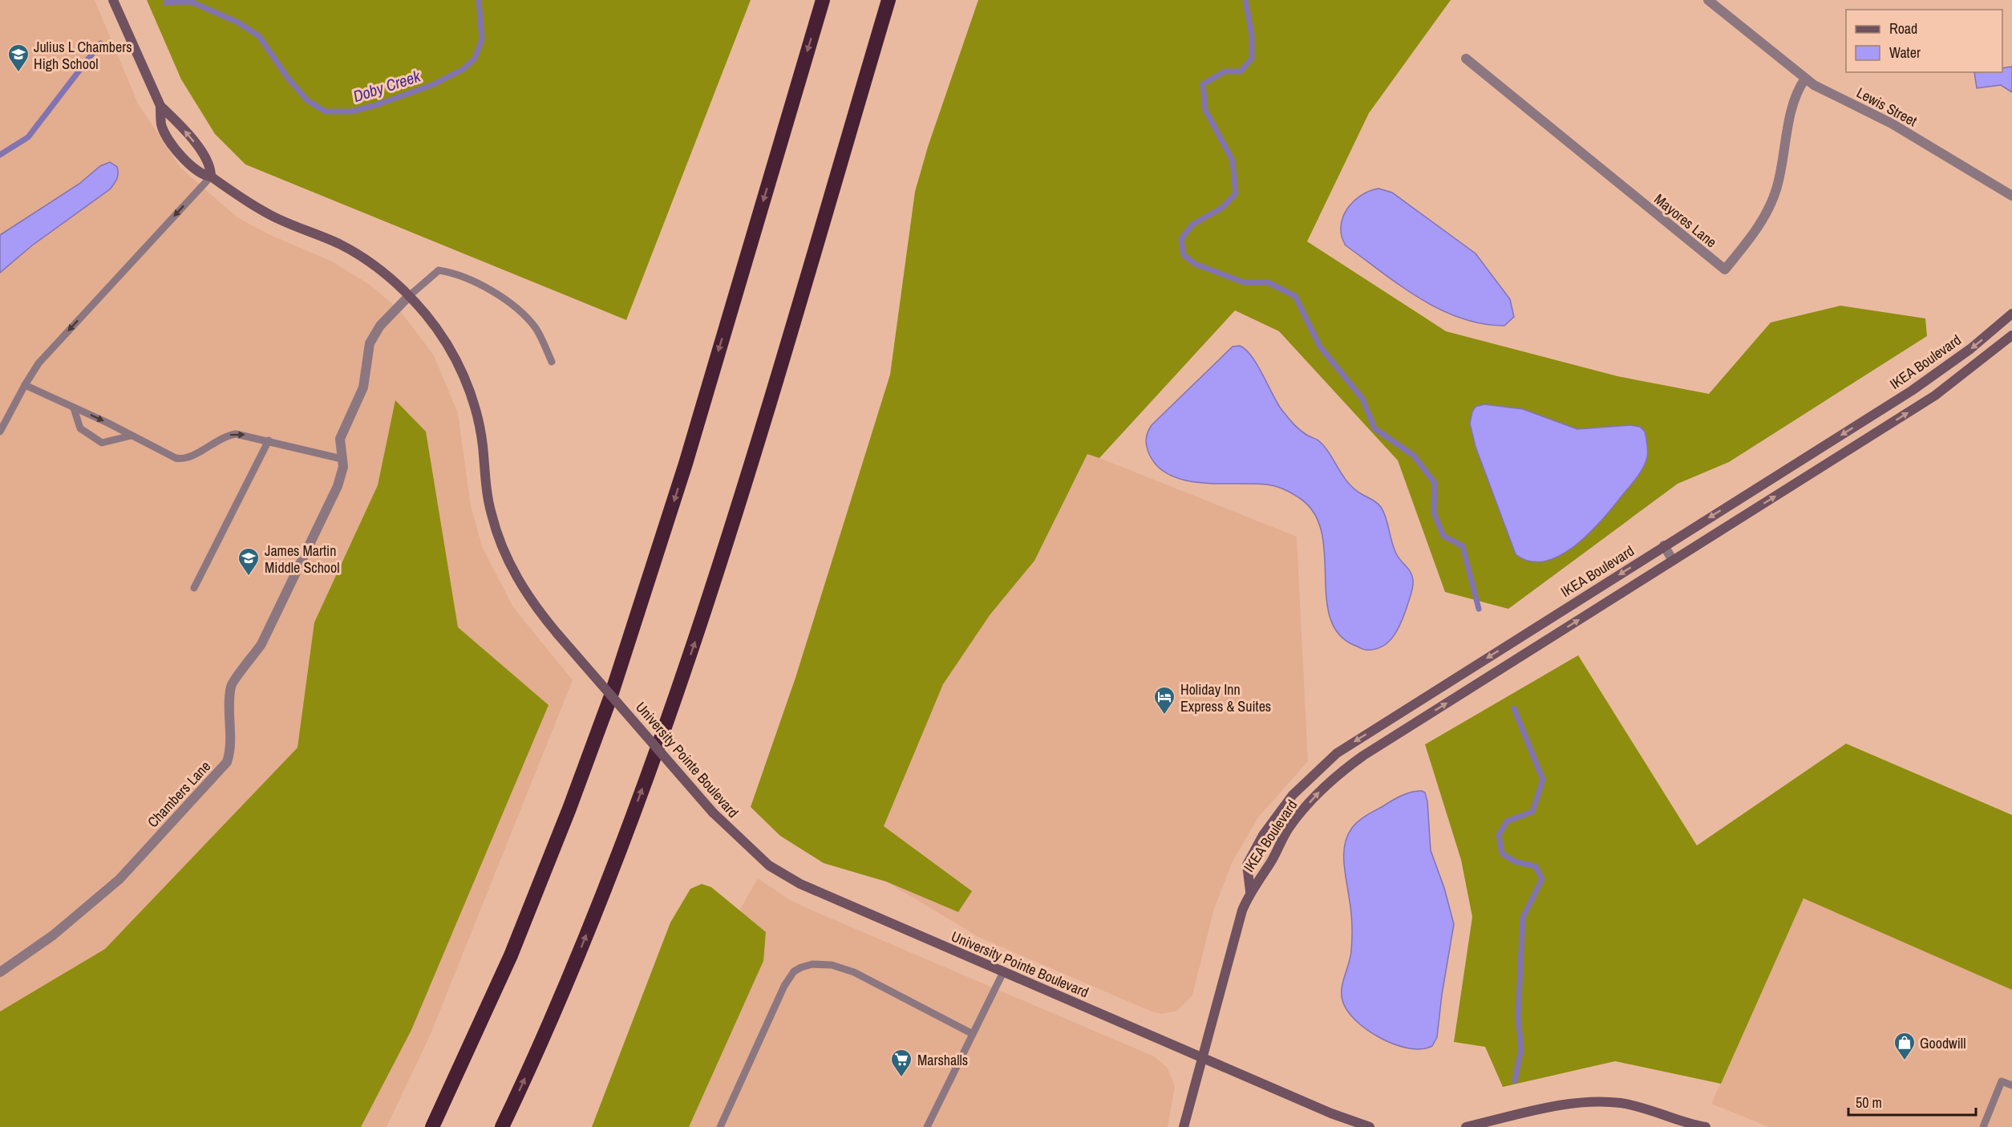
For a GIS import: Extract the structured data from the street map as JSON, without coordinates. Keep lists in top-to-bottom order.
{
  "streets": {
    "street": [
      "Lewis Street",
      "Mayores Lane",
      "IKEA Boulevard",
      "University Pointe Boulevard",
      "Chambers Lane"
    ]
  },
  "crossings": [
    ["Lewis Street", "Mayores Lane"],
    ["IKEA Boulevard", "University Pointe Boulevard"],
    ["University Pointe Boulevard", "Chambers Lane"]
  ],
  "water": ["Doby Creek"],
  "places": {
    "school or university": ["Julius L Chambers High School", "James Martin Middle School"],
    "hotel": ["Holiday Inn Express & Suites"],
    "shop": ["Goodwill"],
    "supermarket": ["Marshalls"]
  },
  "legend": ["Road", "Water"],
  "scale_bar": "50 m"
}
